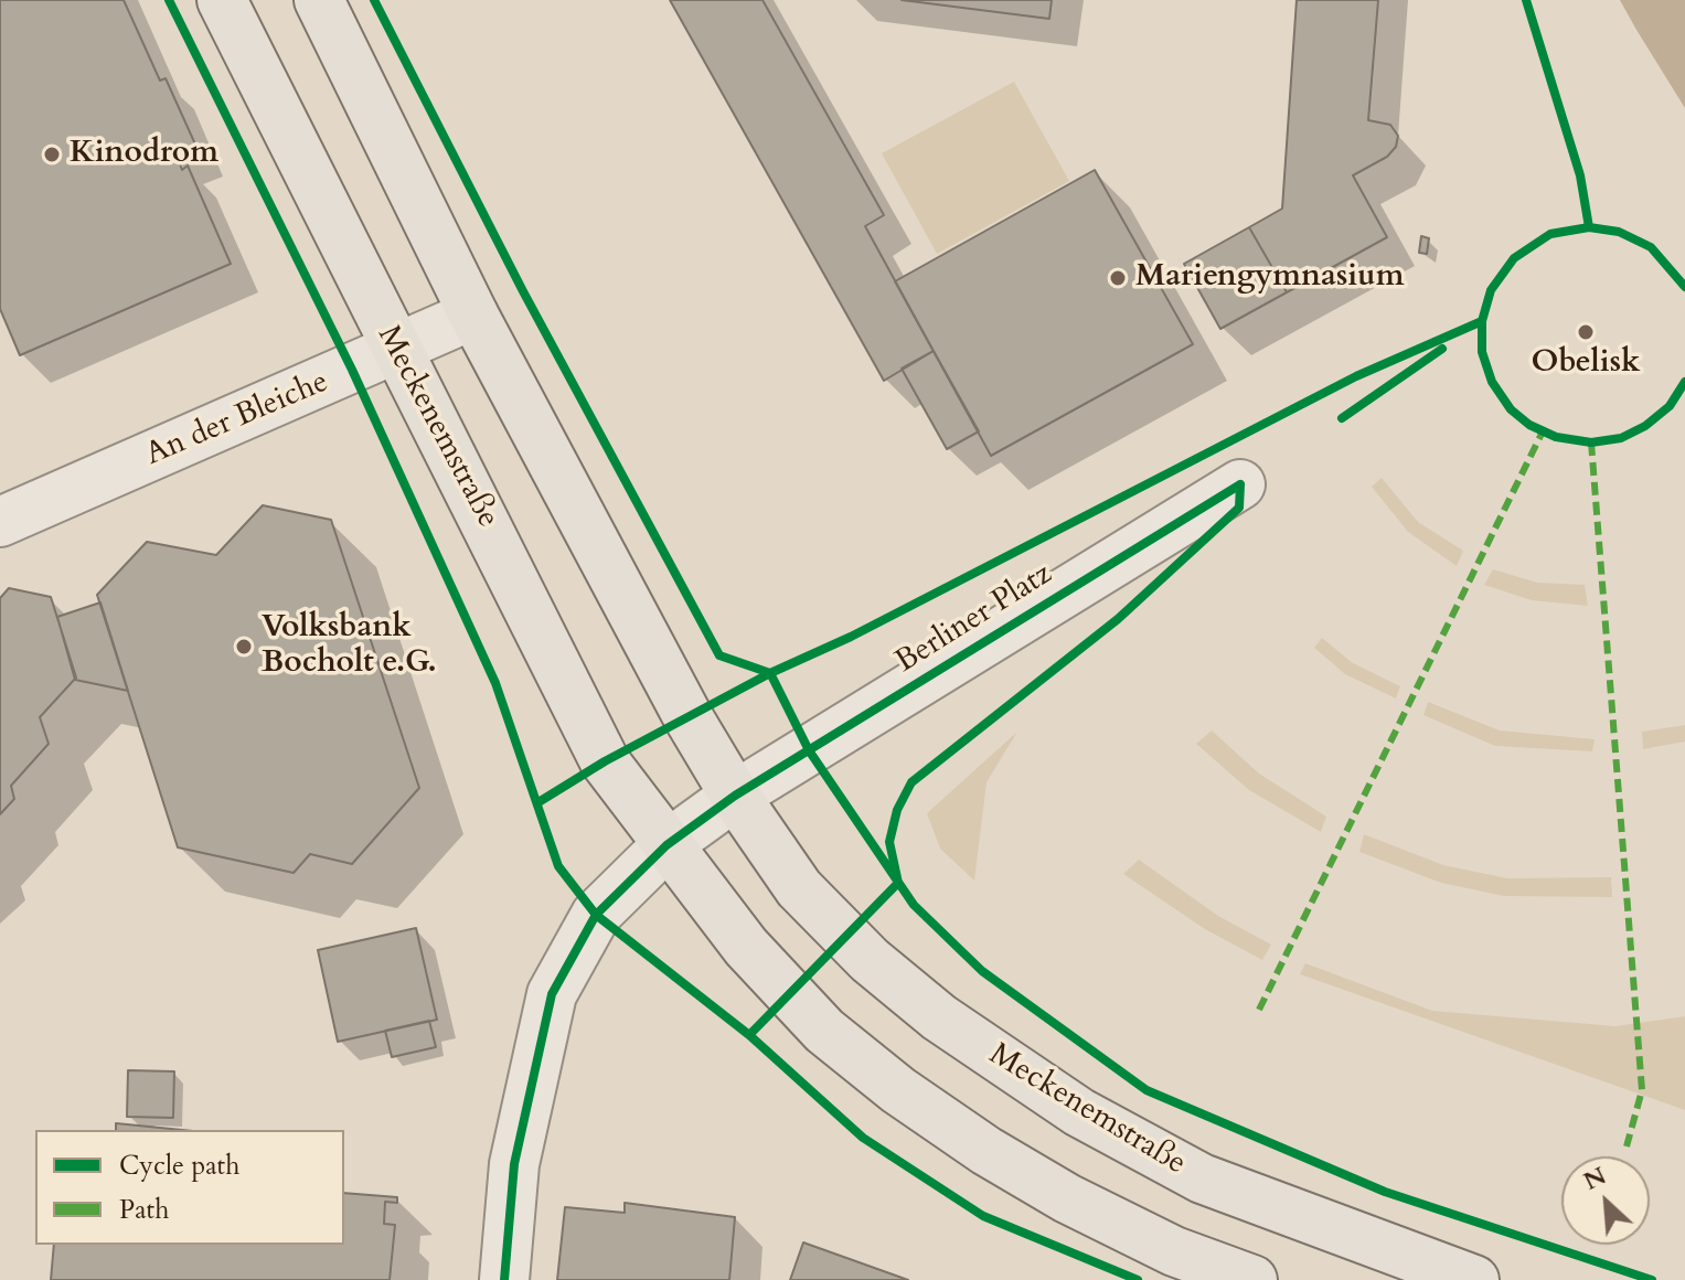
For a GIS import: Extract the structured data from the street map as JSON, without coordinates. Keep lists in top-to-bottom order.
{
  "streets": {
    "main road": ["Meckenemstraße"],
    "street": ["An der Bleiche", "Berliner Platz"]
  },
  "crossings": [
    ["An der Bleiche", "Meckenemstraße"],
    ["Meckenemstraße", "Berliner Platz"]
  ],
  "places": [
    "Kinodrom",
    "Mariengymnasium",
    "Obelisk",
    "Volksbank Bocholt e.G."
  ],
  "legend": ["Cycle path", "Path"],
  "north": "top left"
}
